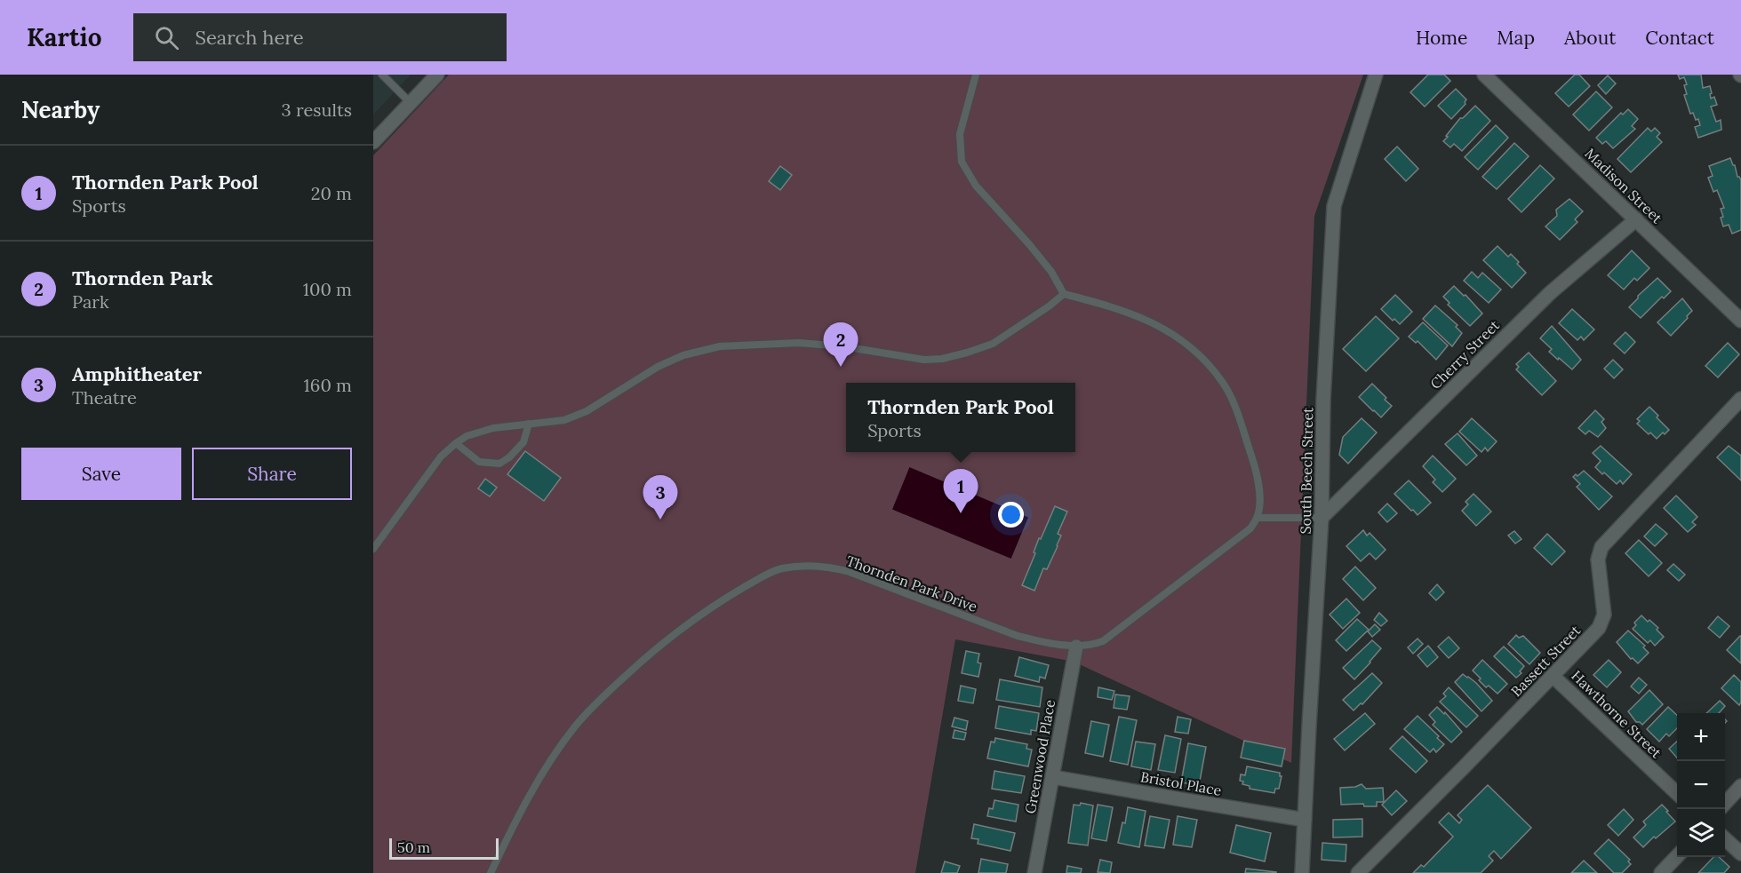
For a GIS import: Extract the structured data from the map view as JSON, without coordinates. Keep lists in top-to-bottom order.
{
  "streets": {
    "street": [
      "Madison Street",
      "Cherry Street",
      "South Beech Street",
      "Bassett Street",
      "Hawthorne Street",
      "Greenwood Place",
      "Bristol Place"
    ],
    "lane": ["Thornden Park Drive"]
  },
  "crossings": [
    ["Madison Street", "Cherry Street"],
    ["Cherry Street", "South Beech Street"],
    ["South Beech Street", "Bristol Place"],
    ["Thornden Park Drive", "Greenwood Place"],
    ["Bassett Street", "Hawthorne Street"],
    ["Greenwood Place", "Bristol Place"]
  ],
  "scale_bar": "50 m",
  "page": {
    "header": "Kartio",
    "search": "Search here",
    "nav": [
      "Home",
      "Map",
      "About",
      "Contact"
    ],
    "heading": ["Nearby", "3 results"],
    "list": [
      {
        "mark": "1",
        "name": "Thornden Park Pool",
        "note": "Sports",
        "value": "20 m"
      },
      {
        "mark": "2",
        "name": "Thornden Park",
        "note": "Park",
        "value": "100 m"
      },
      {
        "mark": "3",
        "name": "Amphitheater",
        "note": "Theatre",
        "value": "160 m"
      }
    ],
    "pins": ["2", "1", "3"],
    "popup": ["Thornden Park Pool", "Sports"],
    "buttons": ["Save", "Share"],
    "map_buttons": ["+", "−"],
    "scale": "50 m"
  }
}
